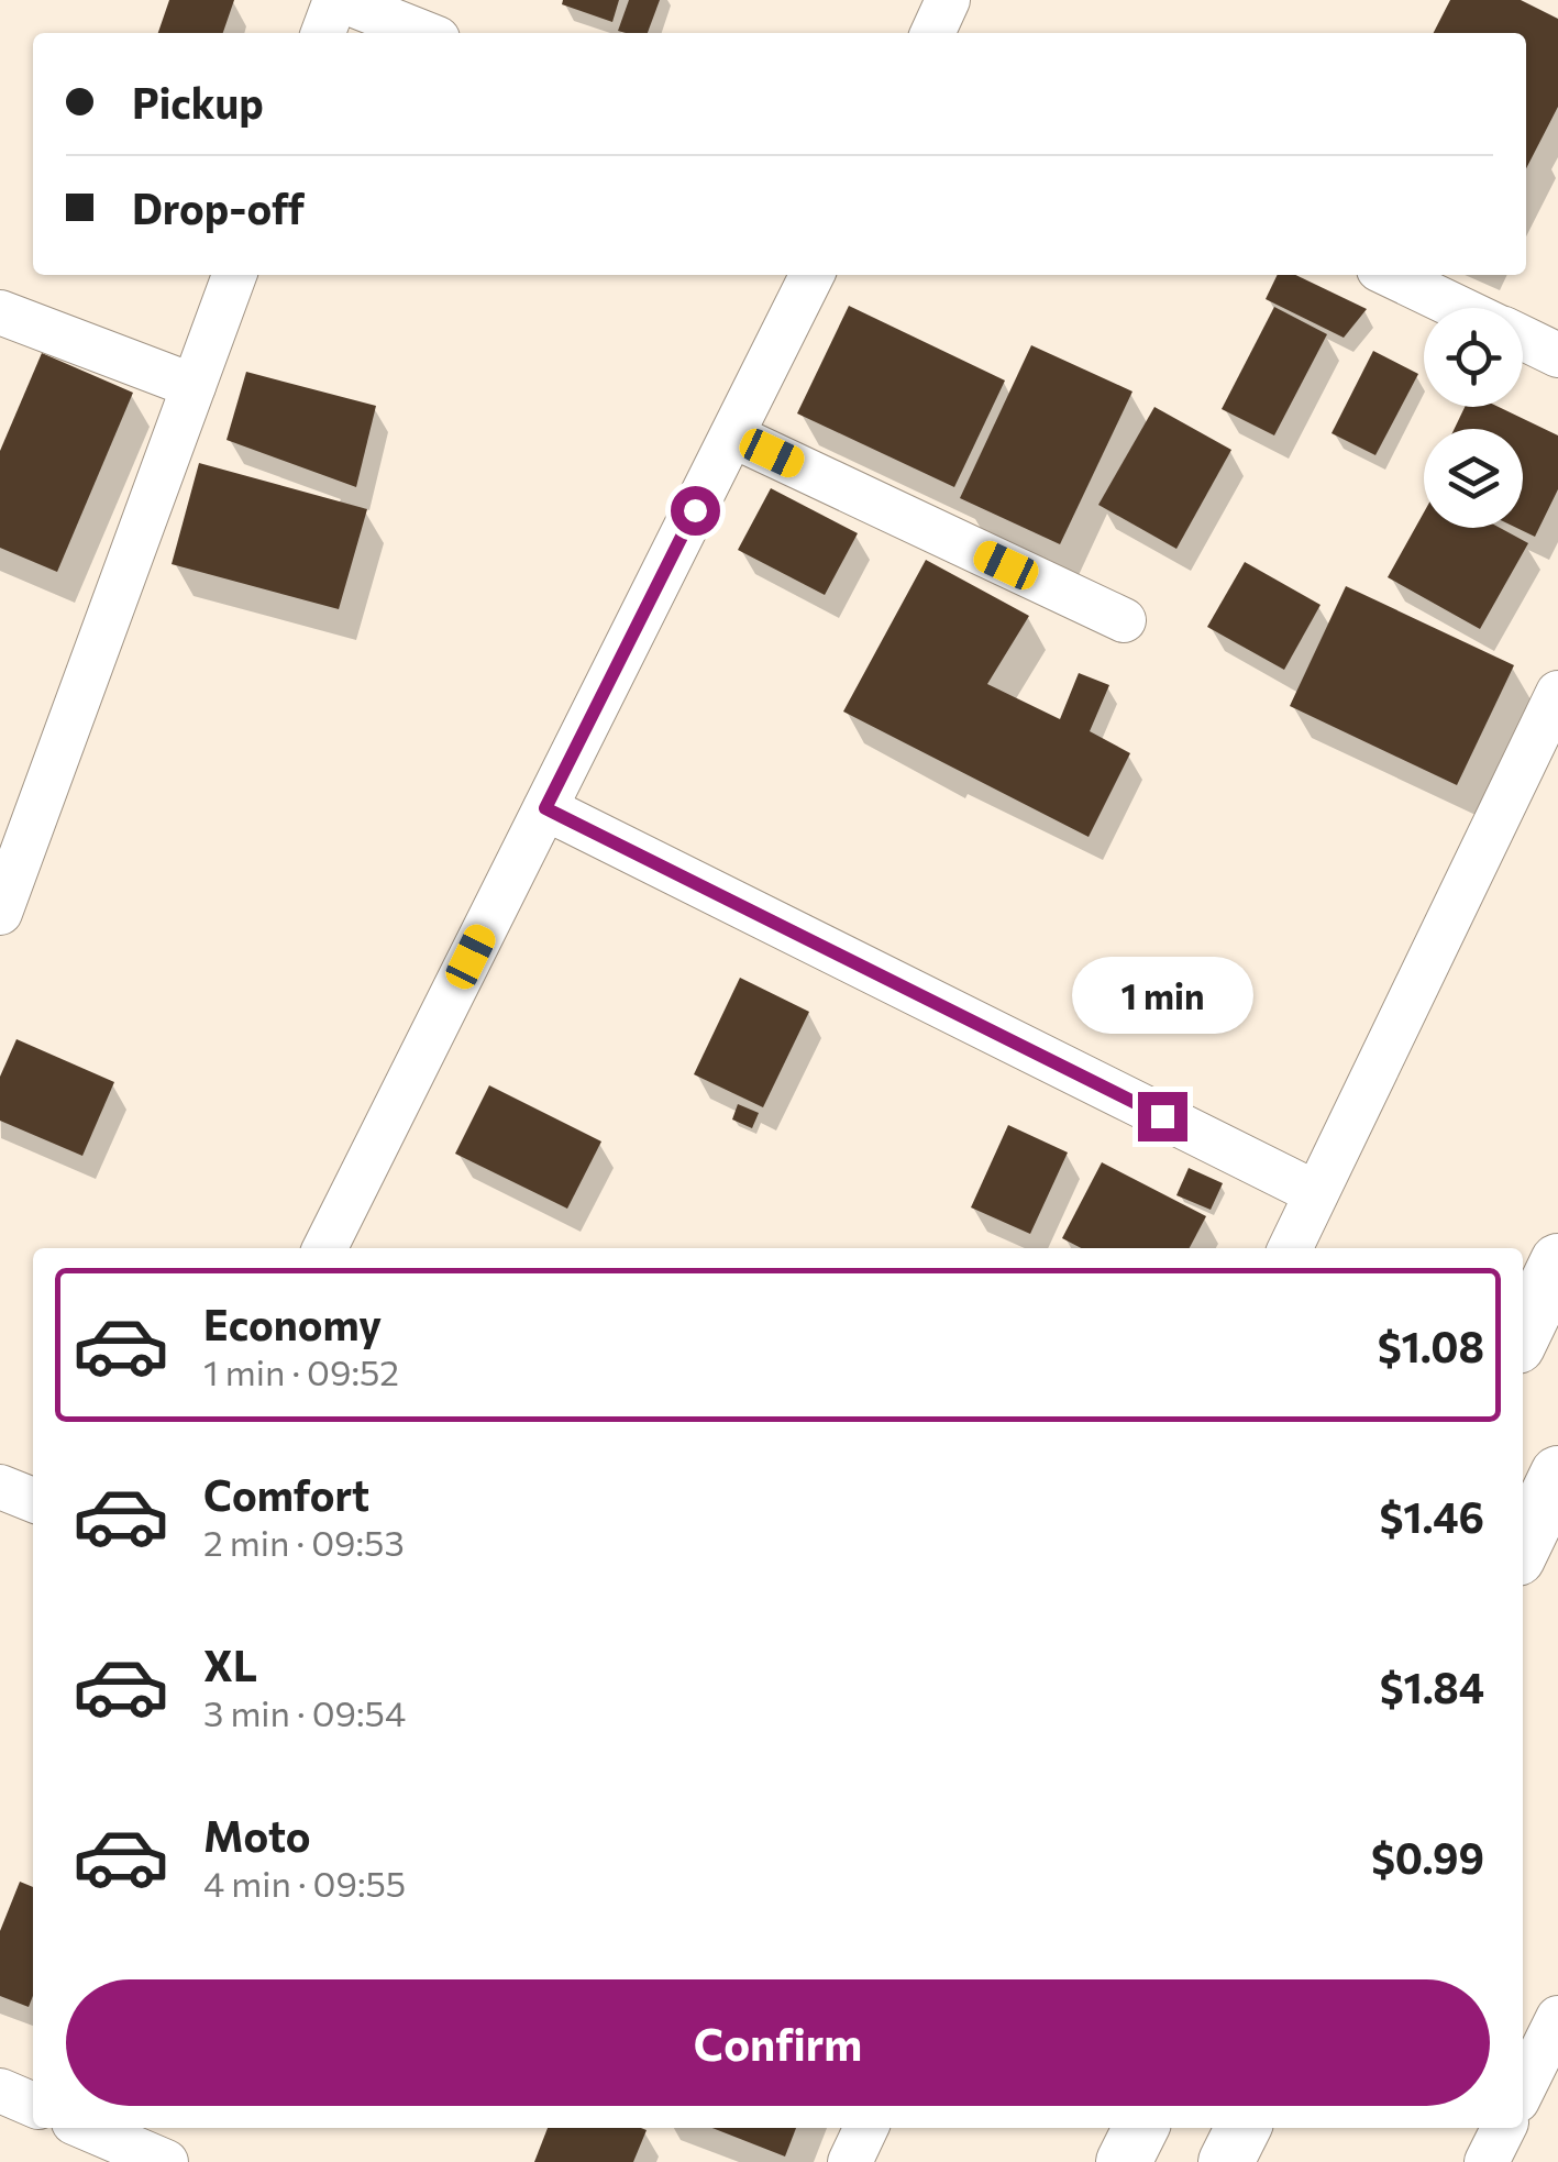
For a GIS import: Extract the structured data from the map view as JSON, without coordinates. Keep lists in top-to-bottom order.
{
  "page": {
    "banner": ["Pickup", "Drop-off"],
    "bubble": "1 min",
    "list": [
      {
        "name": "Economy",
        "note": "1 min · 09:52",
        "value": "$1.08"
      },
      {
        "name": "Comfort",
        "note": "2 min · 09:53",
        "value": "$1.46"
      },
      {
        "name": "XL",
        "note": "3 min · 09:54",
        "value": "$1.84"
      },
      {
        "name": "Moto",
        "note": "4 min · 09:55",
        "value": "$0.99"
      }
    ],
    "buttons": "Confirm"
  }
}
